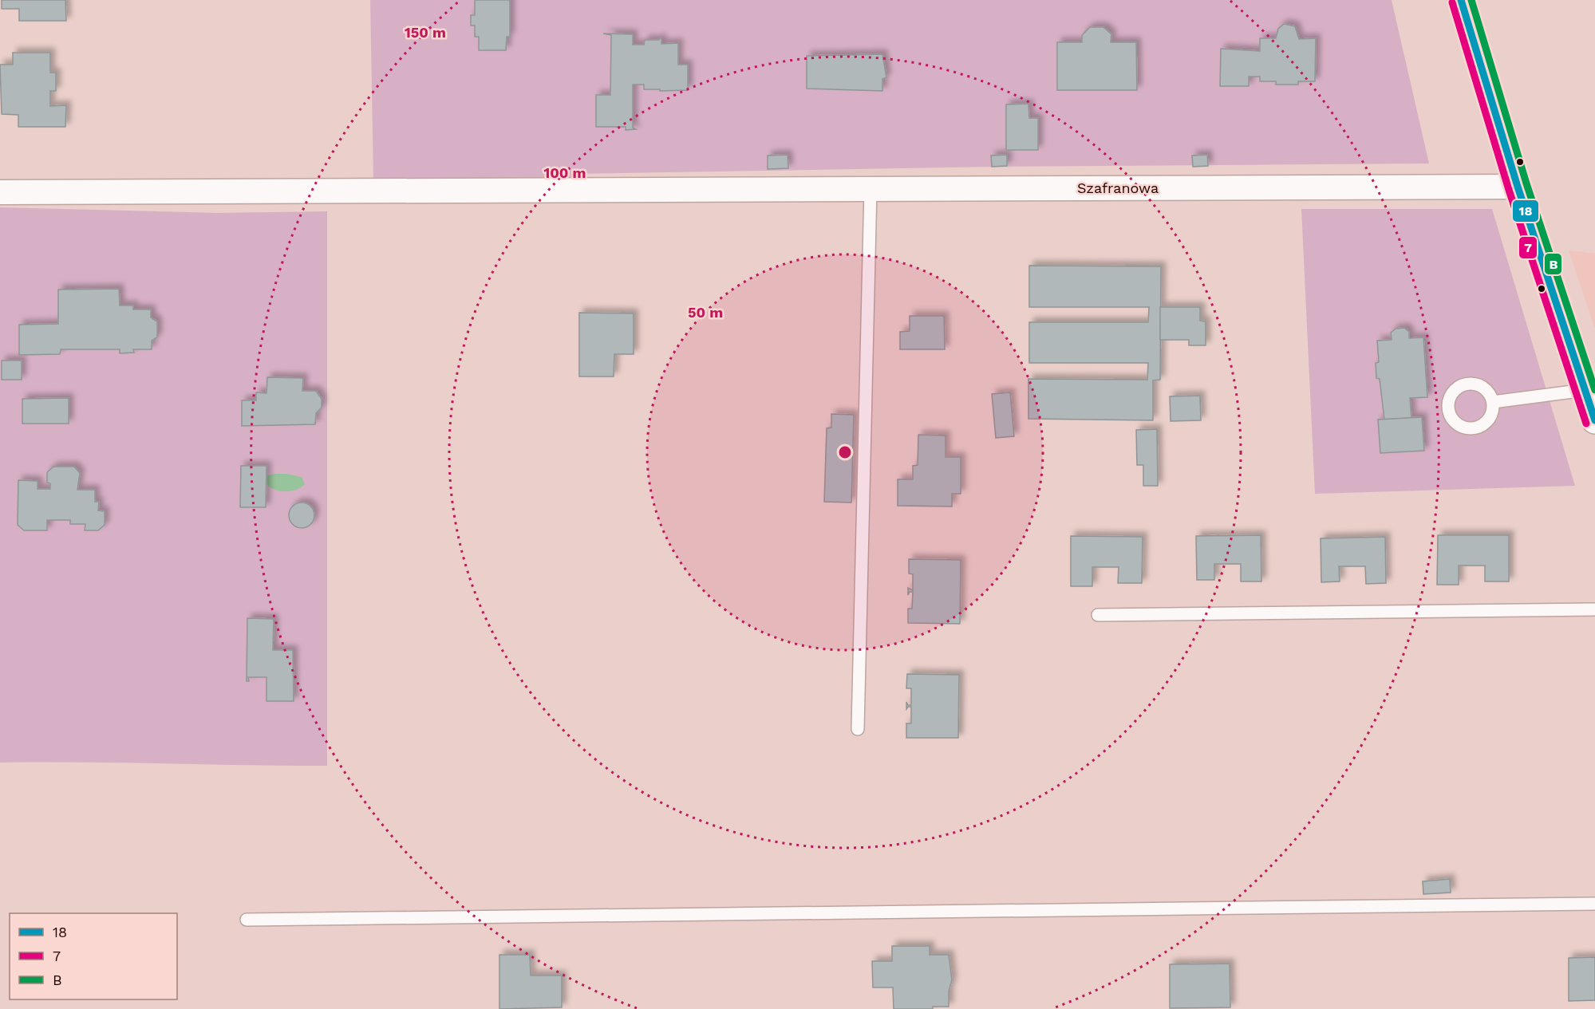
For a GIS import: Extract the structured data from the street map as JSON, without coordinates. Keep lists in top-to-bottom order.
{
  "streets": {
    "street": ["Szafranowa"]
  },
  "lines": ["transit line 18", "transit line B", "transit line 7"],
  "legend": ["18", "7", "B"],
  "rings": ["150 m", "100 m", "50 m"]
}
